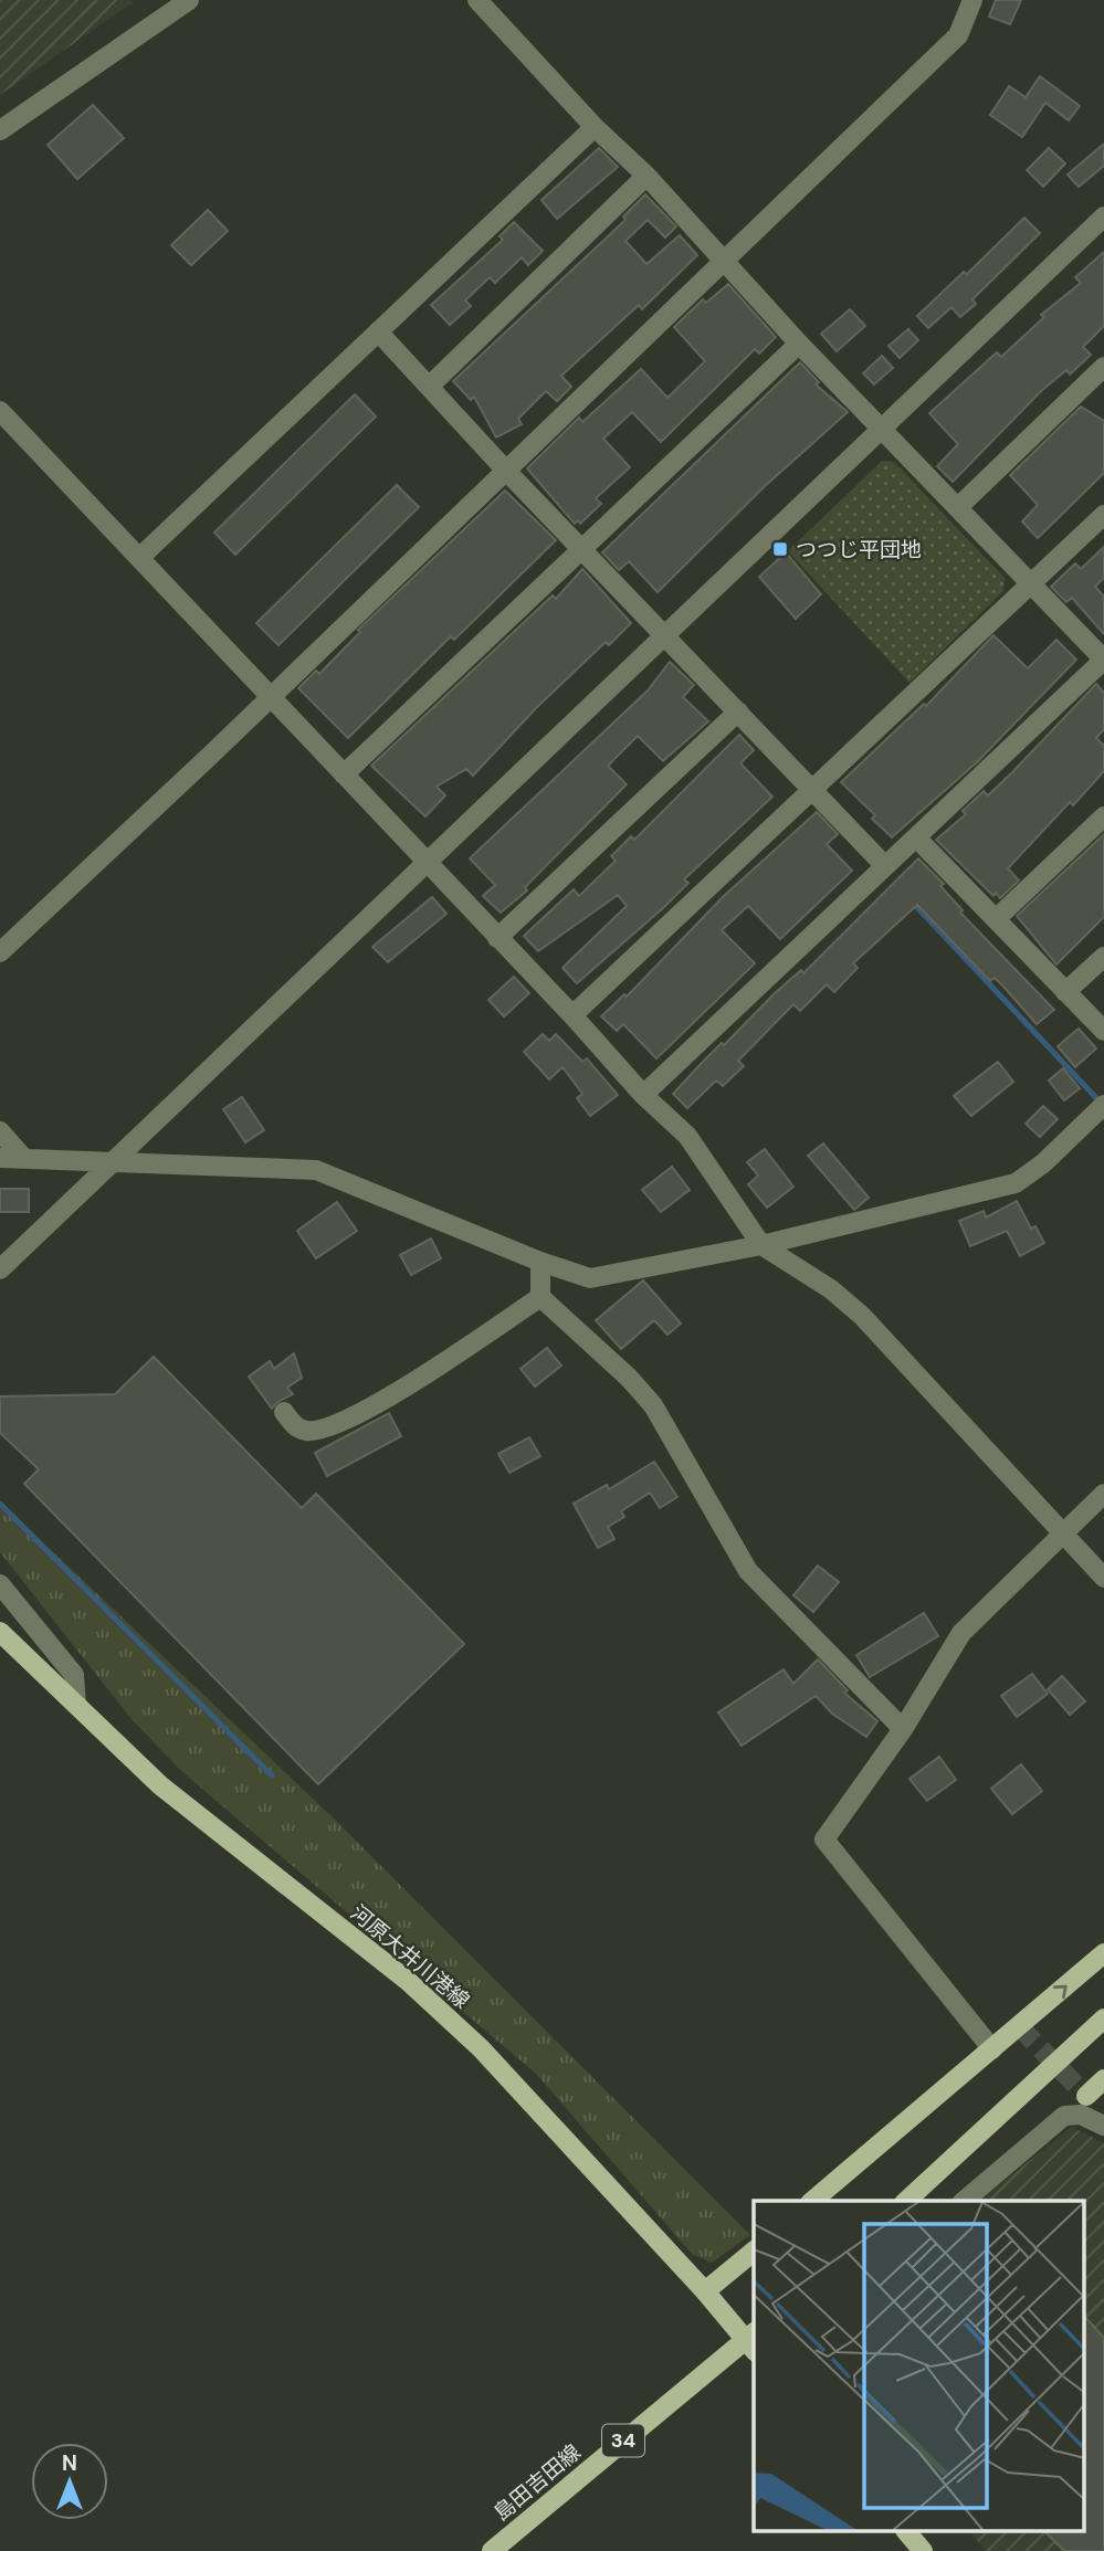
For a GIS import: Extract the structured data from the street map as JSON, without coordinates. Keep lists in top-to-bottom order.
{
  "streets": {
    "main road": ["河原大井川港線", "34", "島田吉田線"]
  },
  "places": {
    "transit": ["つつじ平団地"]
  },
  "north": "top"
}
